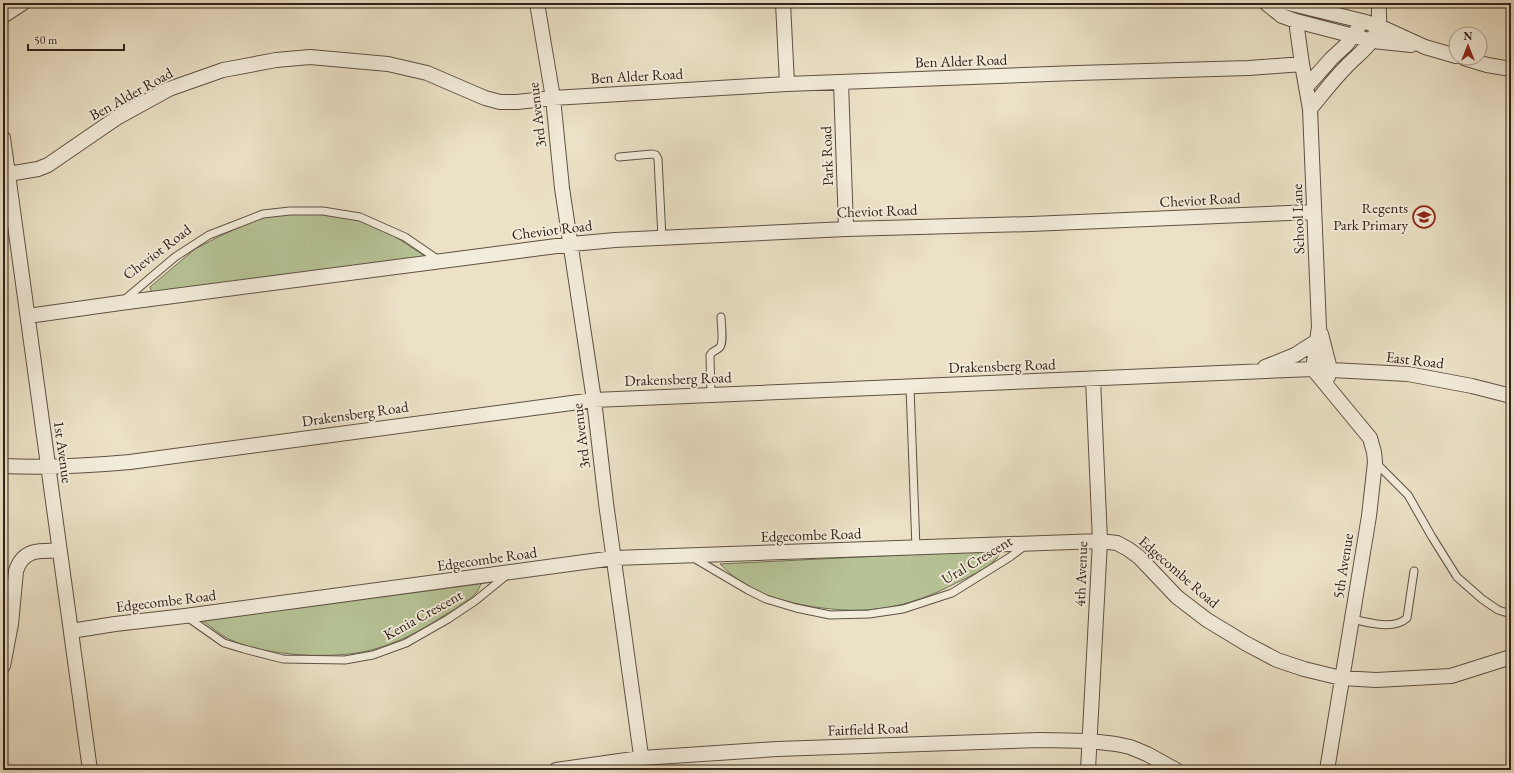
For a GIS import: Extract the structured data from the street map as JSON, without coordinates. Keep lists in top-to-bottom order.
{
  "streets": {
    "street": [
      "Ben Alder Road",
      "3rd Avenue",
      "Park Road",
      "Cheviot Road",
      "School Lane",
      "East Road",
      "Drakensberg Road",
      "1st Avenue",
      "Edgecombe Road",
      "5th Avenue",
      "4th Avenue",
      "Fairfield Road"
    ],
    "lane": ["Ural Crescent", "Kenia Crescent"]
  },
  "crossings": [
    ["Ben Alder Road", "3rd Avenue"],
    ["Ben Alder Road", "Park Road"],
    ["Ben Alder Road", "School Lane"],
    ["Ben Alder Road", "1st Avenue"],
    ["3rd Avenue", "Cheviot Road"],
    ["3rd Avenue", "Drakensberg Road"],
    ["3rd Avenue", "Edgecombe Road"],
    ["3rd Avenue", "Fairfield Road"],
    ["Park Road", "Cheviot Road"],
    ["Cheviot Road", "School Lane"],
    ["Cheviot Road", "1st Avenue"],
    ["School Lane", "East Road"],
    ["School Lane", "Drakensberg Road"],
    ["School Lane", "5th Avenue"],
    ["East Road", "Drakensberg Road"],
    ["East Road", "5th Avenue"],
    ["Drakensberg Road", "1st Avenue"],
    ["Drakensberg Road", "5th Avenue"],
    ["Drakensberg Road", "4th Avenue"],
    ["1st Avenue", "Edgecombe Road"],
    ["Edgecombe Road", "Ural Crescent"],
    ["Edgecombe Road", "5th Avenue"],
    ["Edgecombe Road", "4th Avenue"],
    ["Edgecombe Road", "Kenia Crescent"],
    ["4th Avenue", "Fairfield Road"]
  ],
  "places": {
    "school or university": ["Regents Park Primary"]
  },
  "scale_bar": "50 m",
  "north": "top"
}
